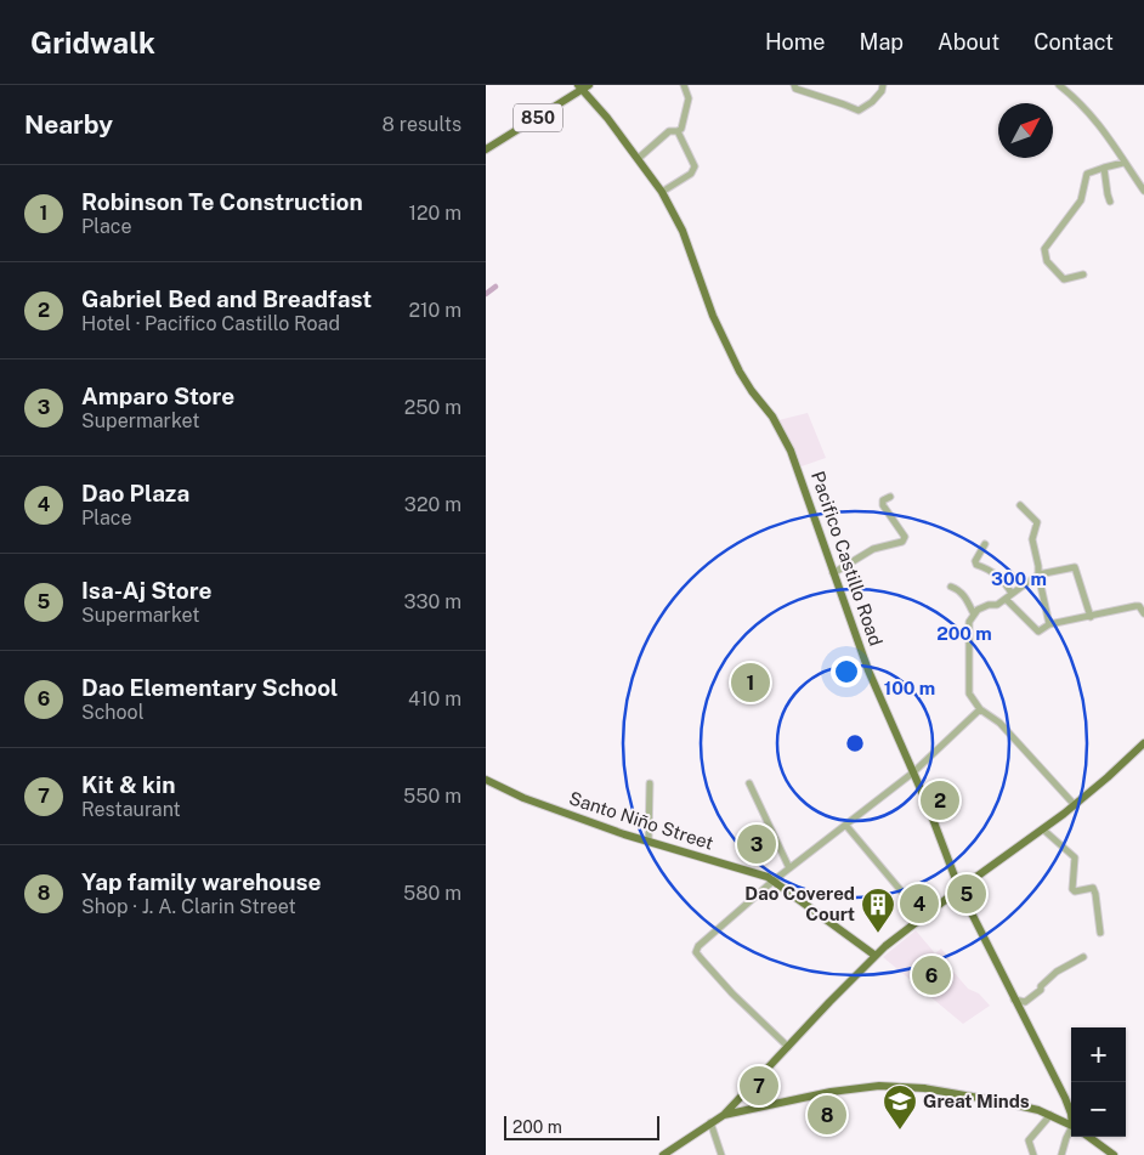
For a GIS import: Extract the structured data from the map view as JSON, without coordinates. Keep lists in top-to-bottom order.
{
  "streets": {
    "main road": ["850", "Pacifico Castillo Road", "Santo Niño Street"]
  },
  "crossings": [
    ["850", "Pacifico Castillo Road"]
  ],
  "places": {
    "building": ["Dao Covered Court"],
    "school or university": ["Great Minds"]
  },
  "scale_bar": "200 m",
  "north": "top right",
  "page": {
    "header": "Gridwalk",
    "nav": [
      "Home",
      "Map",
      "About",
      "Contact"
    ],
    "heading": ["Nearby", "8 results"],
    "list": [
      {
        "mark": "1",
        "name": "Robinson Te Construction",
        "note": "Place",
        "value": "120 m"
      },
      {
        "mark": "2",
        "name": "Gabriel Bed and Breadfast",
        "note": "Hotel · Pacifico Castillo Road",
        "value": "210 m"
      },
      {
        "mark": "3",
        "name": "Amparo Store",
        "note": "Supermarket",
        "value": "250 m"
      },
      {
        "mark": "4",
        "name": "Dao Plaza",
        "note": "Place",
        "value": "320 m"
      },
      {
        "mark": "5",
        "name": "Isa-Aj Store",
        "note": "Supermarket",
        "value": "330 m"
      },
      {
        "mark": "6",
        "name": "Dao Elementary School",
        "note": "School",
        "value": "410 m"
      },
      {
        "mark": "7",
        "name": "Kit & kin",
        "note": "Restaurant",
        "value": "550 m"
      },
      {
        "mark": "8",
        "name": "Yap family warehouse",
        "note": "Shop · J. A. Clarin Street",
        "value": "580 m"
      }
    ],
    "pins": [
      "1",
      "2",
      "3",
      "5",
      "4",
      "6",
      "7",
      "8"
    ],
    "map_buttons": ["+", "−"],
    "scale": "200 m"
  },
  "rings": ["300 m", "200 m", "100 m"]
}
